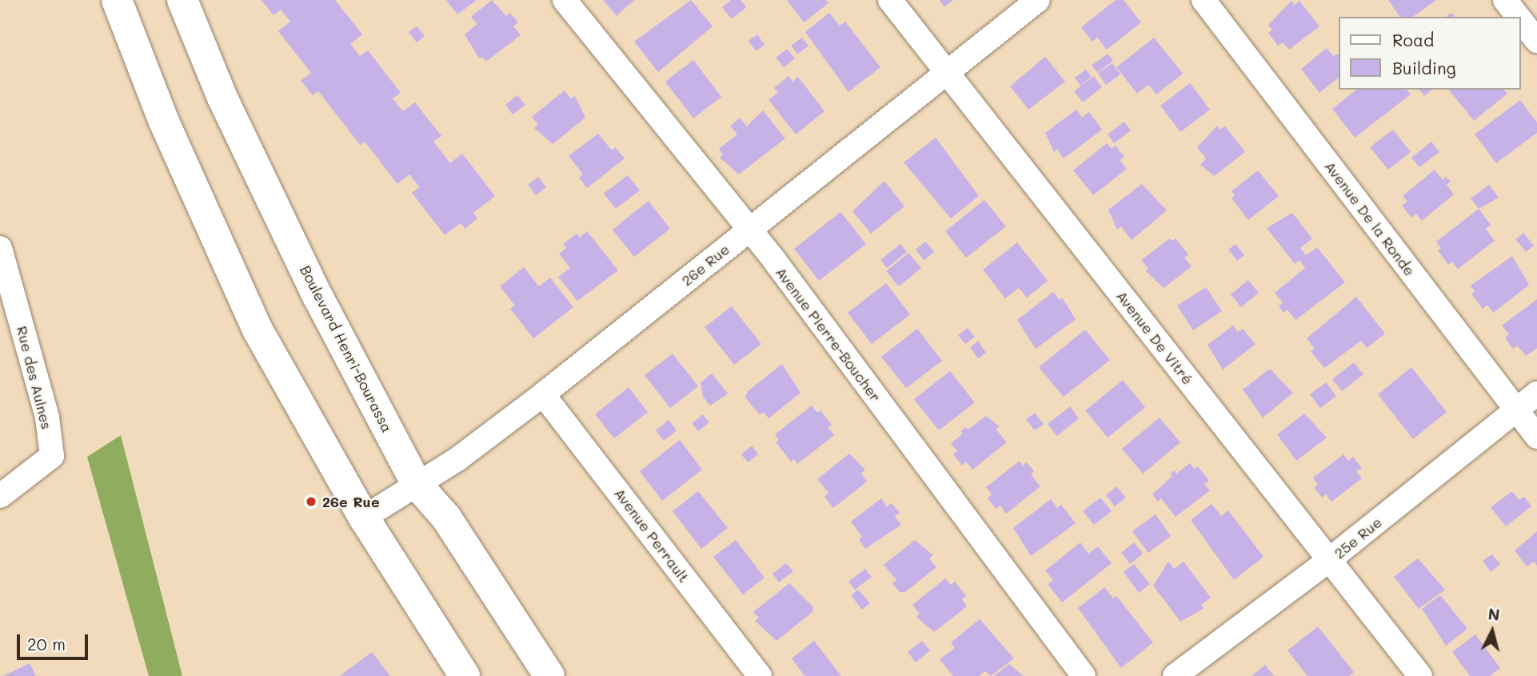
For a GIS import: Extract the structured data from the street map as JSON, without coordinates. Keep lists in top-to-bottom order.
{
  "streets": {
    "main road": ["Boulevard Henri-Bourassa"],
    "street": [
      "Avenue De la Ronde",
      "26e Rue",
      "Avenue Pierre-Boucher",
      "Avenue De Vitré",
      "Rue des Aulnes",
      "Avenue Perrault",
      "25e Rue"
    ]
  },
  "crossings": [
    ["Avenue De la Ronde", "25e Rue"],
    ["26e Rue", "Avenue Pierre-Boucher"],
    ["26e Rue", "Avenue De Vitré"],
    ["26e Rue", "Boulevard Henri-Bourassa"],
    ["26e Rue", "Avenue Perrault"],
    ["Avenue De Vitré", "25e Rue"]
  ],
  "places": ["26e Rue"],
  "legend": ["Road", "Building"],
  "scale_bar": "20 m",
  "north": "top"
}
